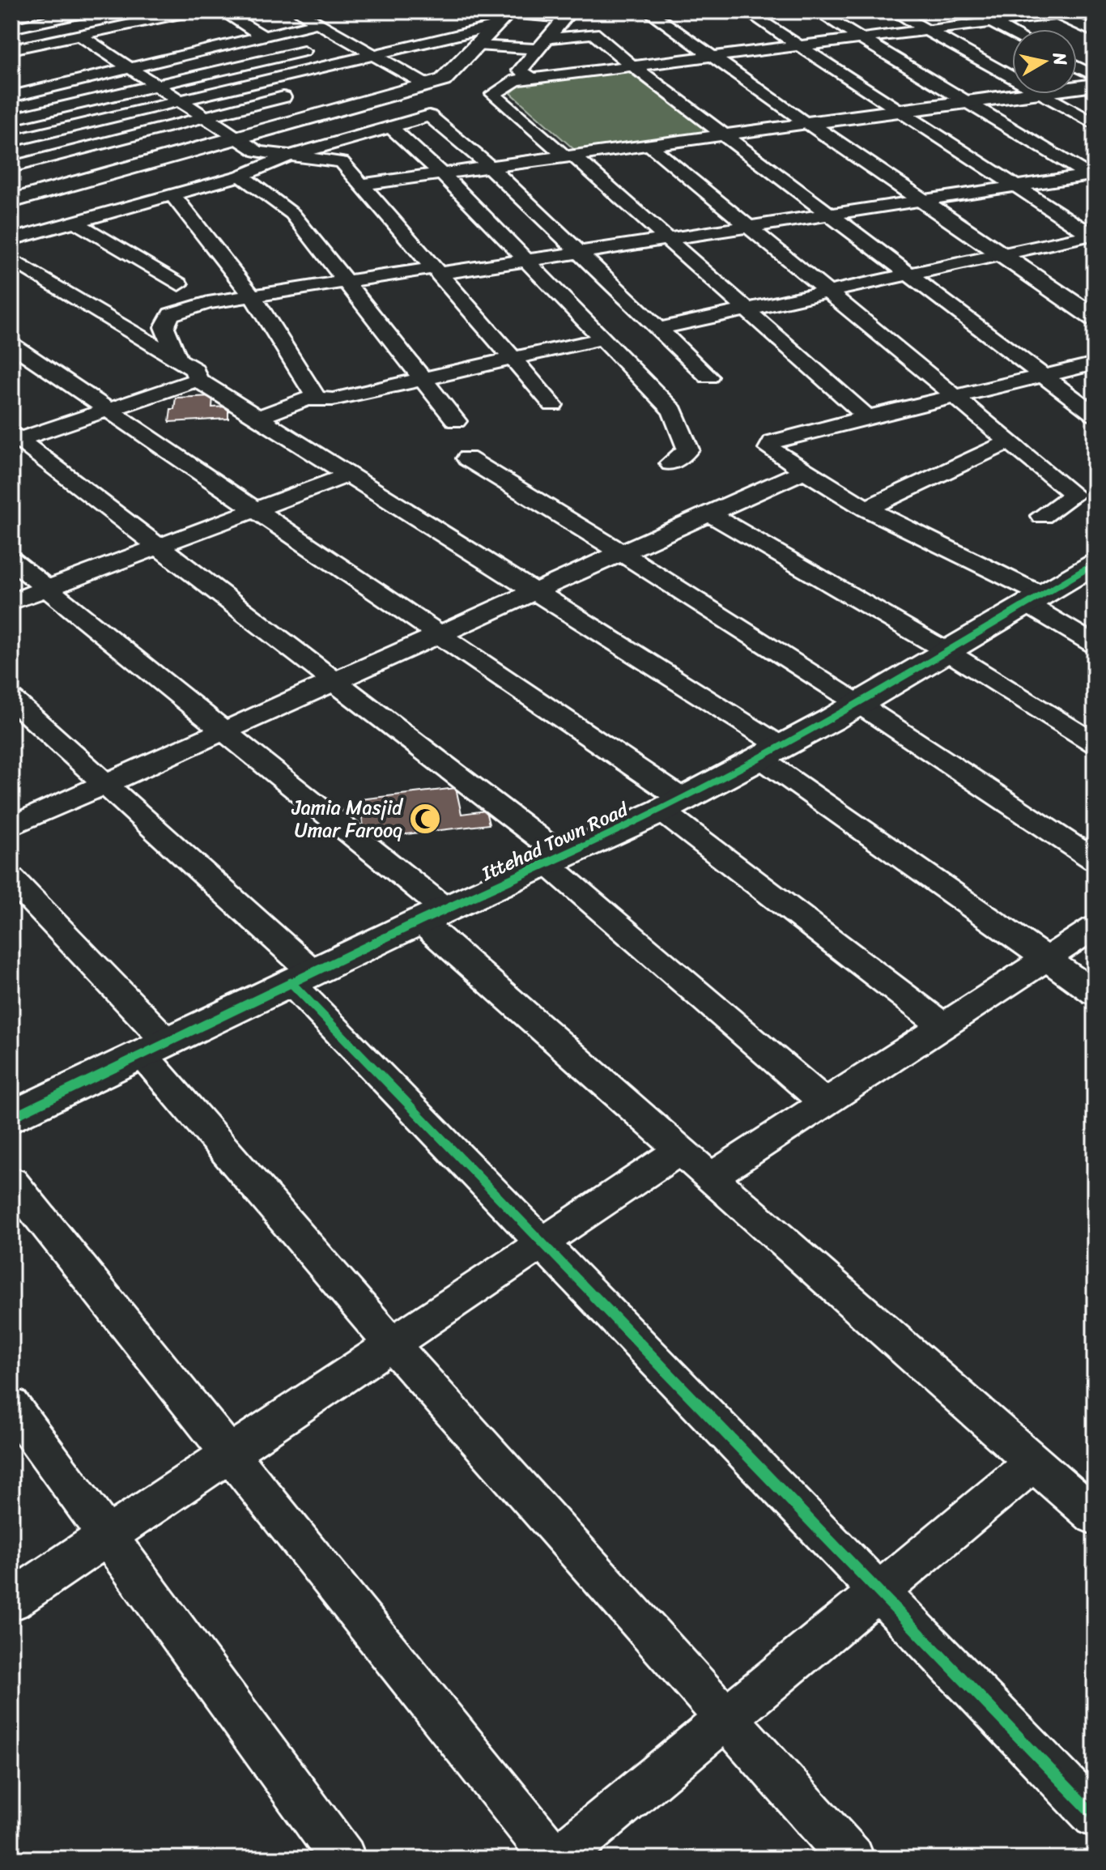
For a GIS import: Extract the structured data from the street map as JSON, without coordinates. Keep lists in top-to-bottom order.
{
  "streets": {
    "street": ["Ittehad Town Road"]
  },
  "places": {
    "mosque": ["Jamia Masjid Umar Farooq"]
  },
  "north": "right"
}
